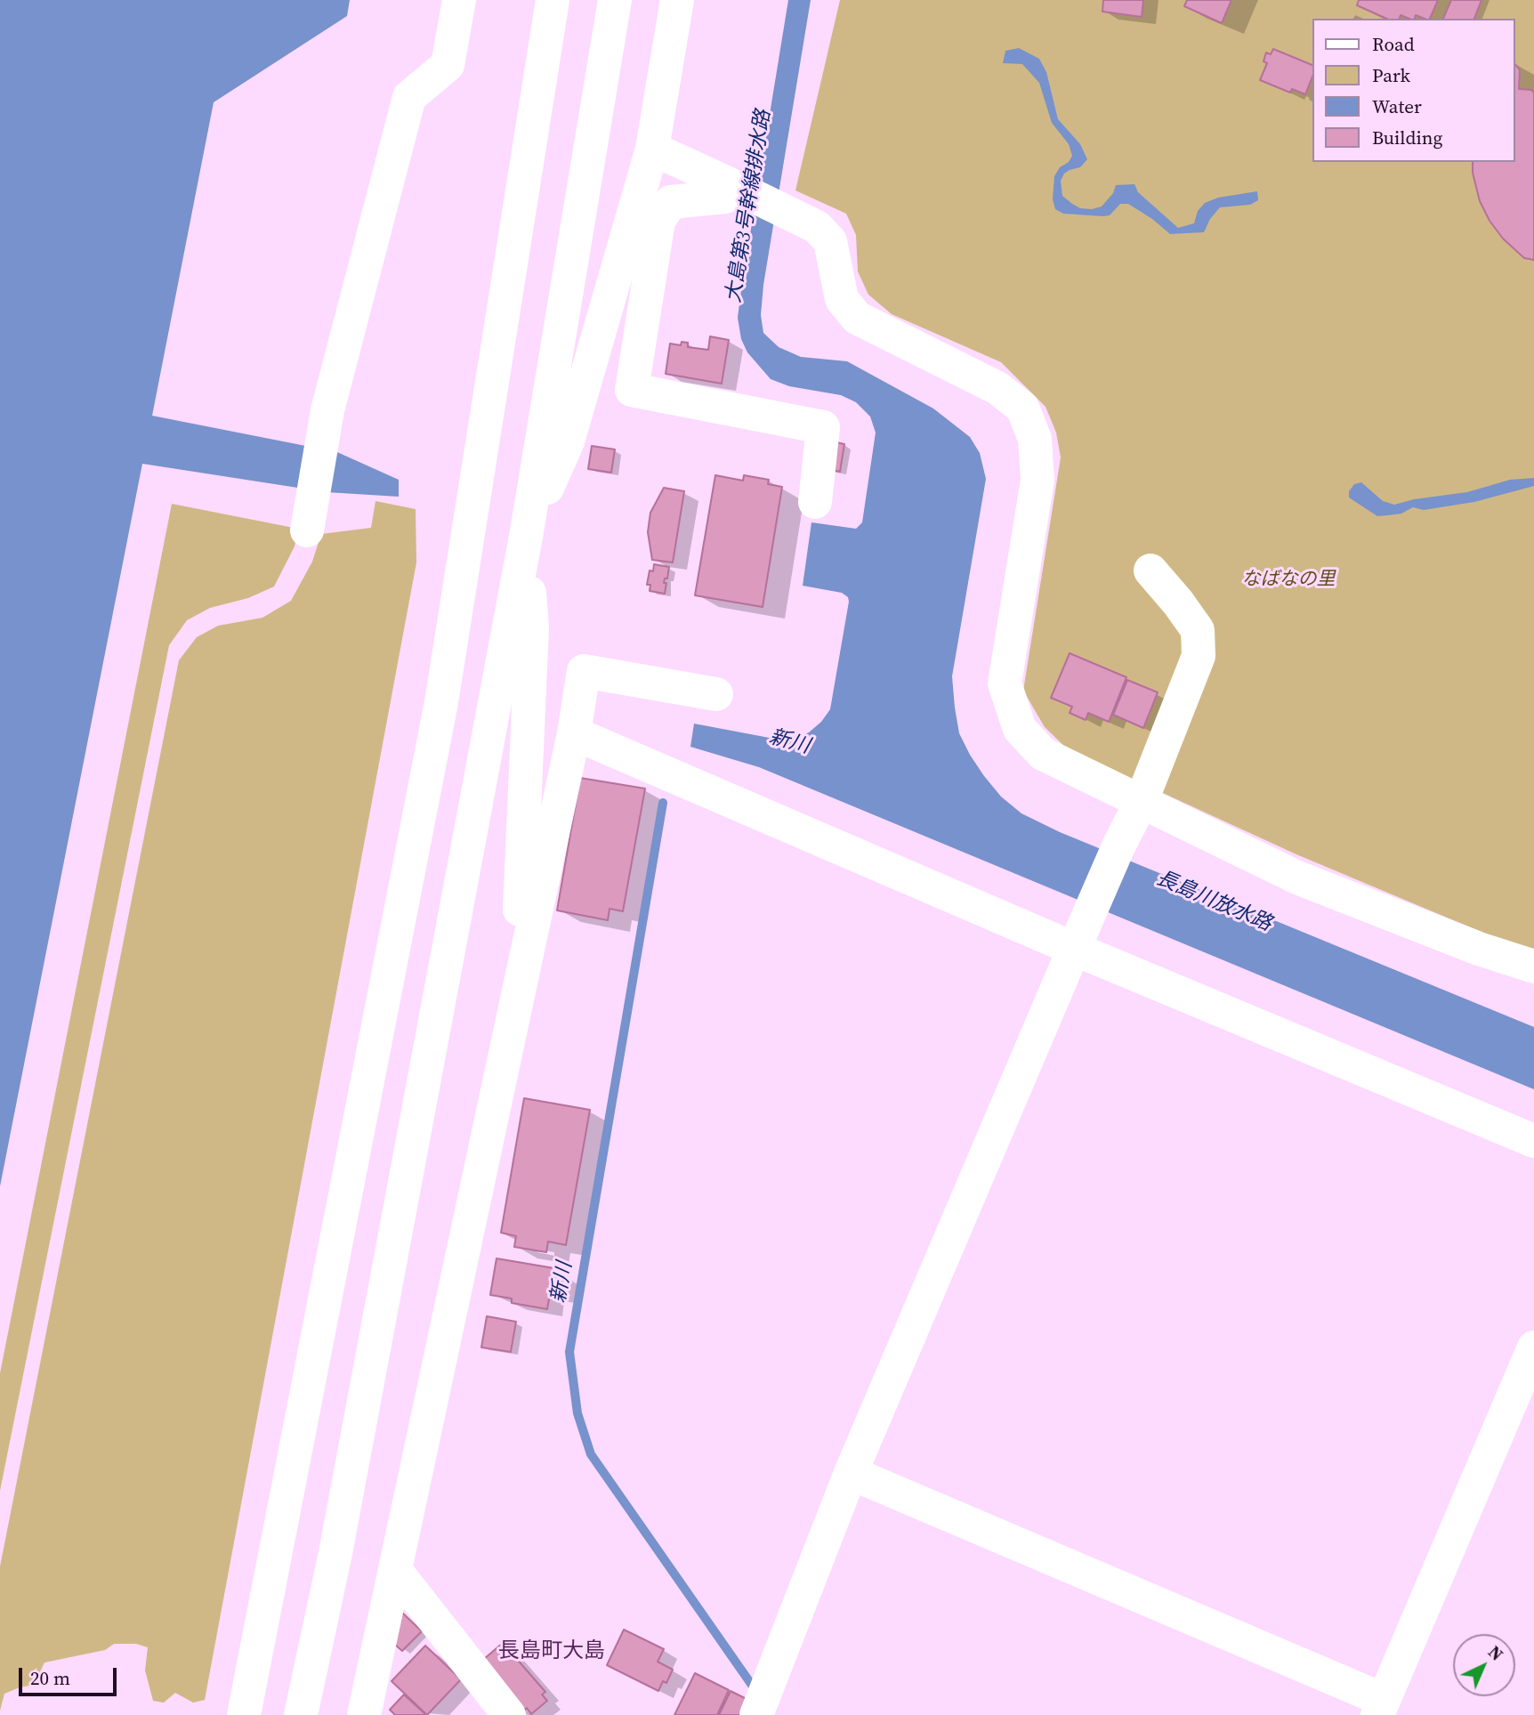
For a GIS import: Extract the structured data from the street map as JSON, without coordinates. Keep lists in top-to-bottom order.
{
  "districts": ["長島町大島"],
  "water": ["大島第3号幹線排水路", "新川", "長島川放水路"],
  "parks": ["なばなの里"],
  "legend": [
    "Road",
    "Park",
    "Water",
    "Building"
  ],
  "scale_bar": "20 m",
  "north": "top right"
}
